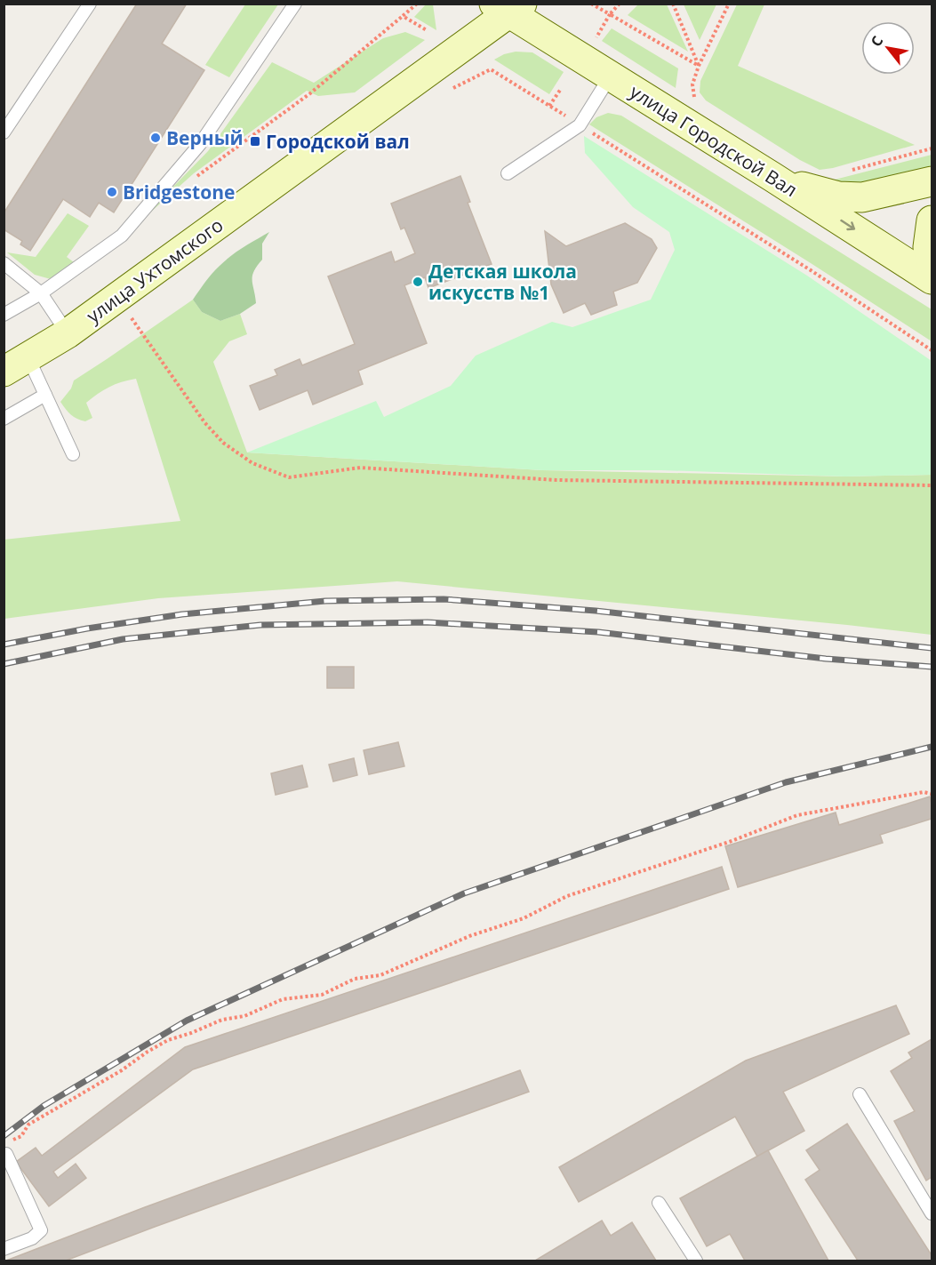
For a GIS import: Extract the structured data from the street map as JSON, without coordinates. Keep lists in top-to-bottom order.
{
  "streets": {
    "main road": ["улица Городской Вал", "улица Ухтомского"]
  },
  "crossings": [
    ["улица Городской Вал", "улица Ухтомского"]
  ],
  "one_way": ["улица Городской Вал"],
  "places": {
    "other": ["Верный", "Bridgestone", "Детская школа искусств №1"],
    "transit": ["Городской вал"]
  },
  "north": "top left"
}
